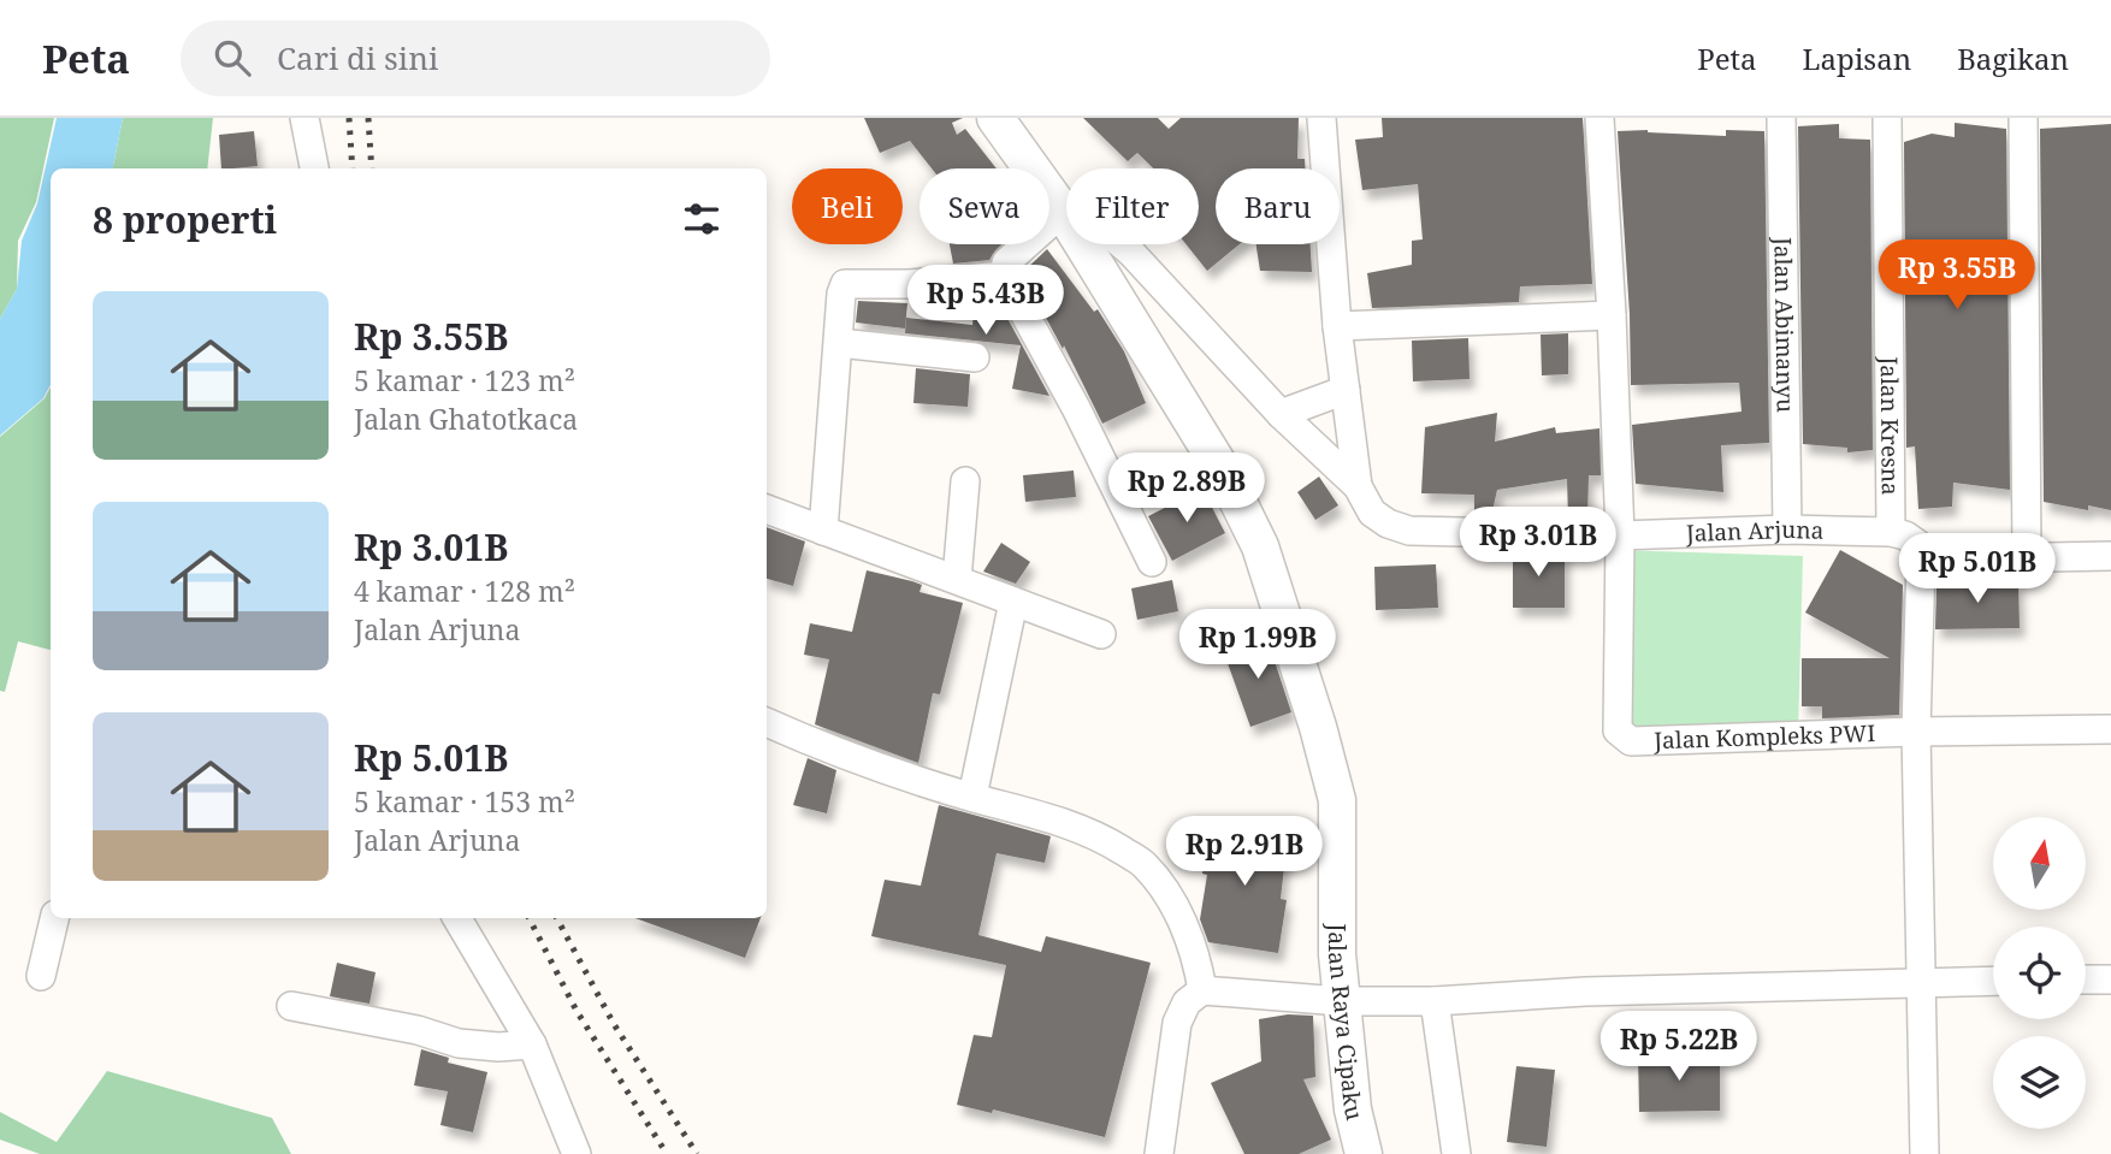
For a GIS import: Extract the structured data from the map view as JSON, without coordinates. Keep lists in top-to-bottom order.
{
  "streets": {
    "street": [
      "Jalan Abimanyu",
      "Jalan Kresna",
      "Jalan Arjuna",
      "Jalan Kompleks PWI",
      "Jalan Raya Cipaku"
    ]
  },
  "crossings": [
    ["Jalan Abimanyu", "Jalan Arjuna"],
    ["Jalan Kresna", "Jalan Arjuna"],
    ["Jalan Arjuna", "Jalan Kompleks PWI"],
    ["Jalan Arjuna", "Jalan Raya Cipaku"]
  ],
  "north": "top",
  "page": {
    "header": "Peta",
    "search": "Cari di sini",
    "nav": ["Peta", "Lapisan", "Bagikan"],
    "chip": [
      "Beli",
      "Sewa",
      "Filter",
      "Baru"
    ],
    "heading": "8 properti",
    "price": [
      "Rp 3.55B",
      "Rp 5.43B",
      "Rp 2.89B",
      "Rp 3.01B",
      "Rp 5.01B",
      "Rp 1.99B",
      "Rp 2.91B",
      "Rp 5.22B"
    ],
    "list": [
      {
        "name": "Rp 3.55B",
        "note": "5 kamar · 123 m² · Jalan Ghatotkaca"
      },
      {
        "name": "Rp 3.01B",
        "note": "4 kamar · 128 m² · Jalan Arjuna"
      },
      {
        "name": "Rp 5.01B",
        "note": "5 kamar · 153 m² · Jalan Arjuna"
      }
    ]
  }
}
